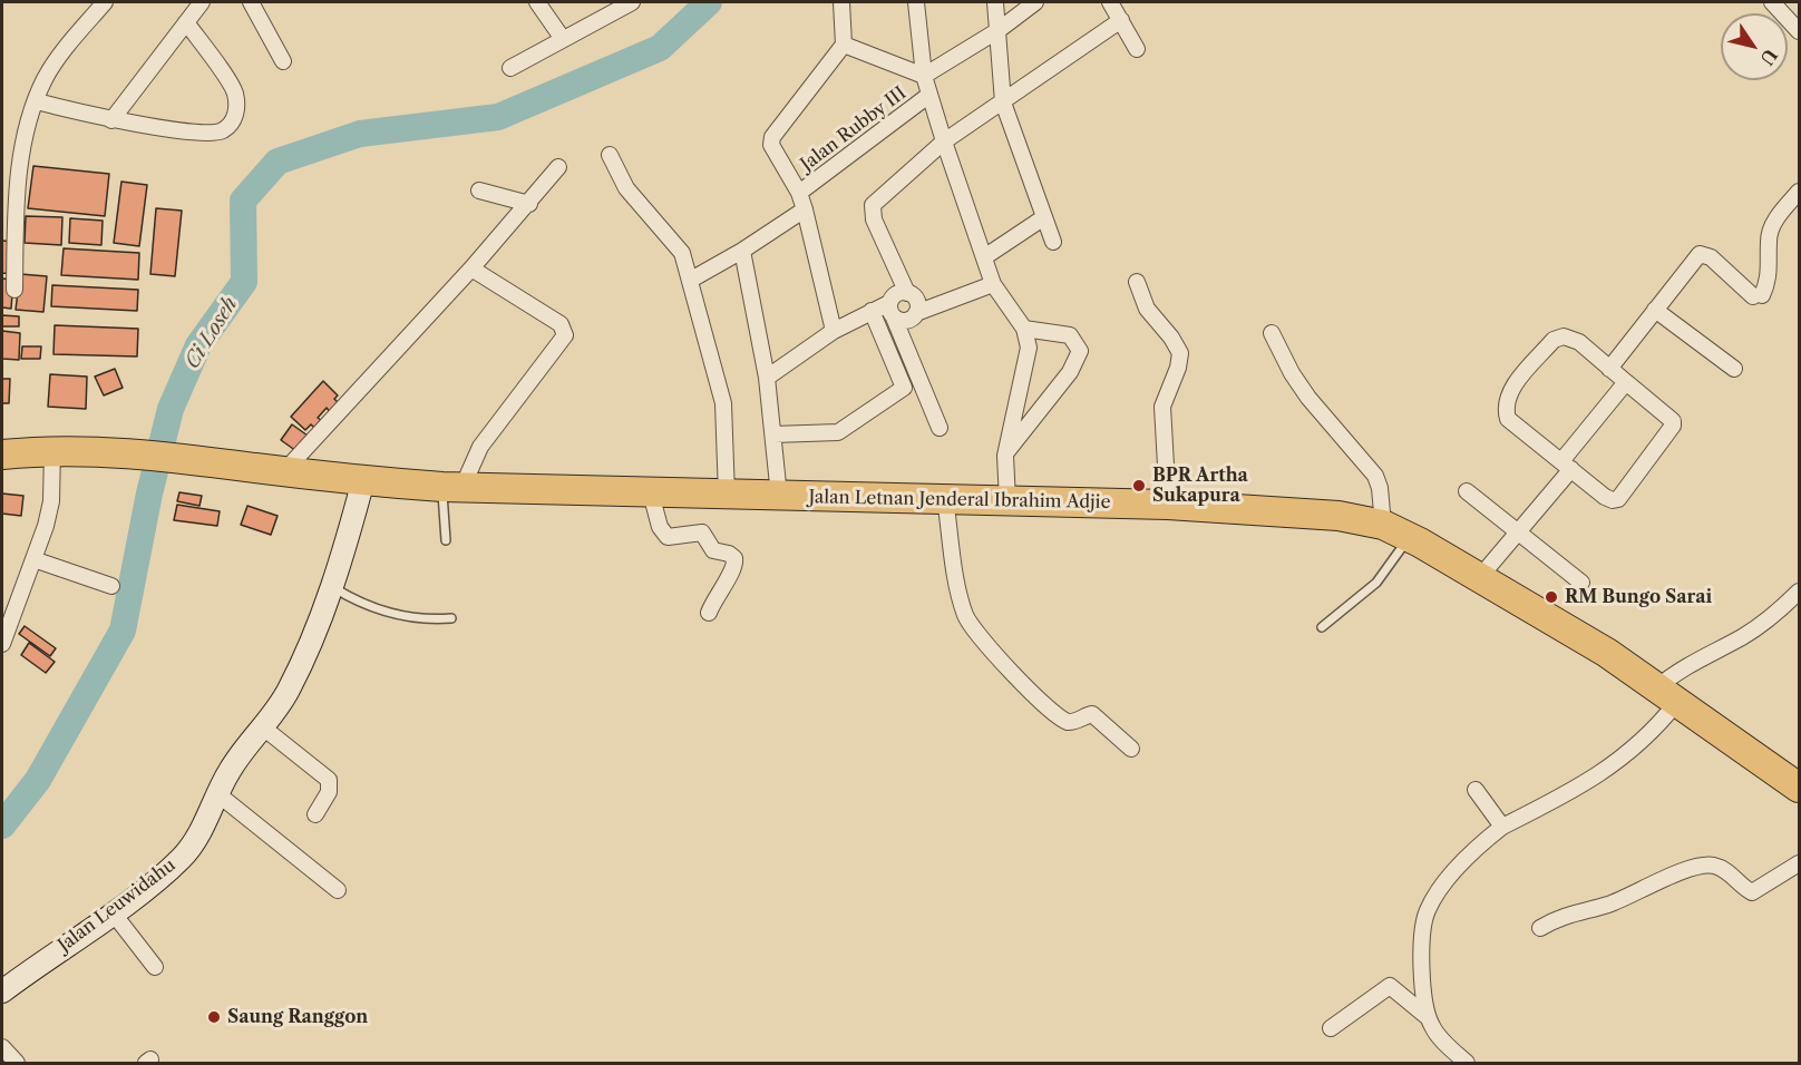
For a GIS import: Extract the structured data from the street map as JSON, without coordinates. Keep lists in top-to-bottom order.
{
  "streets": {
    "highway": ["Jalan Letnan Jenderal Ibrahim Adjie"],
    "street": ["Jalan Rubby III", "Jalan Leuwidahu"]
  },
  "crossings": [
    ["Jalan Letnan Jenderal Ibrahim Adjie", "Jalan Leuwidahu"]
  ],
  "water": ["Ci Loseh"],
  "places": ["BPR Artha Sukapura", "RM Bungo Sarai", "Saung Ranggon"],
  "north": "bottom right"
}
